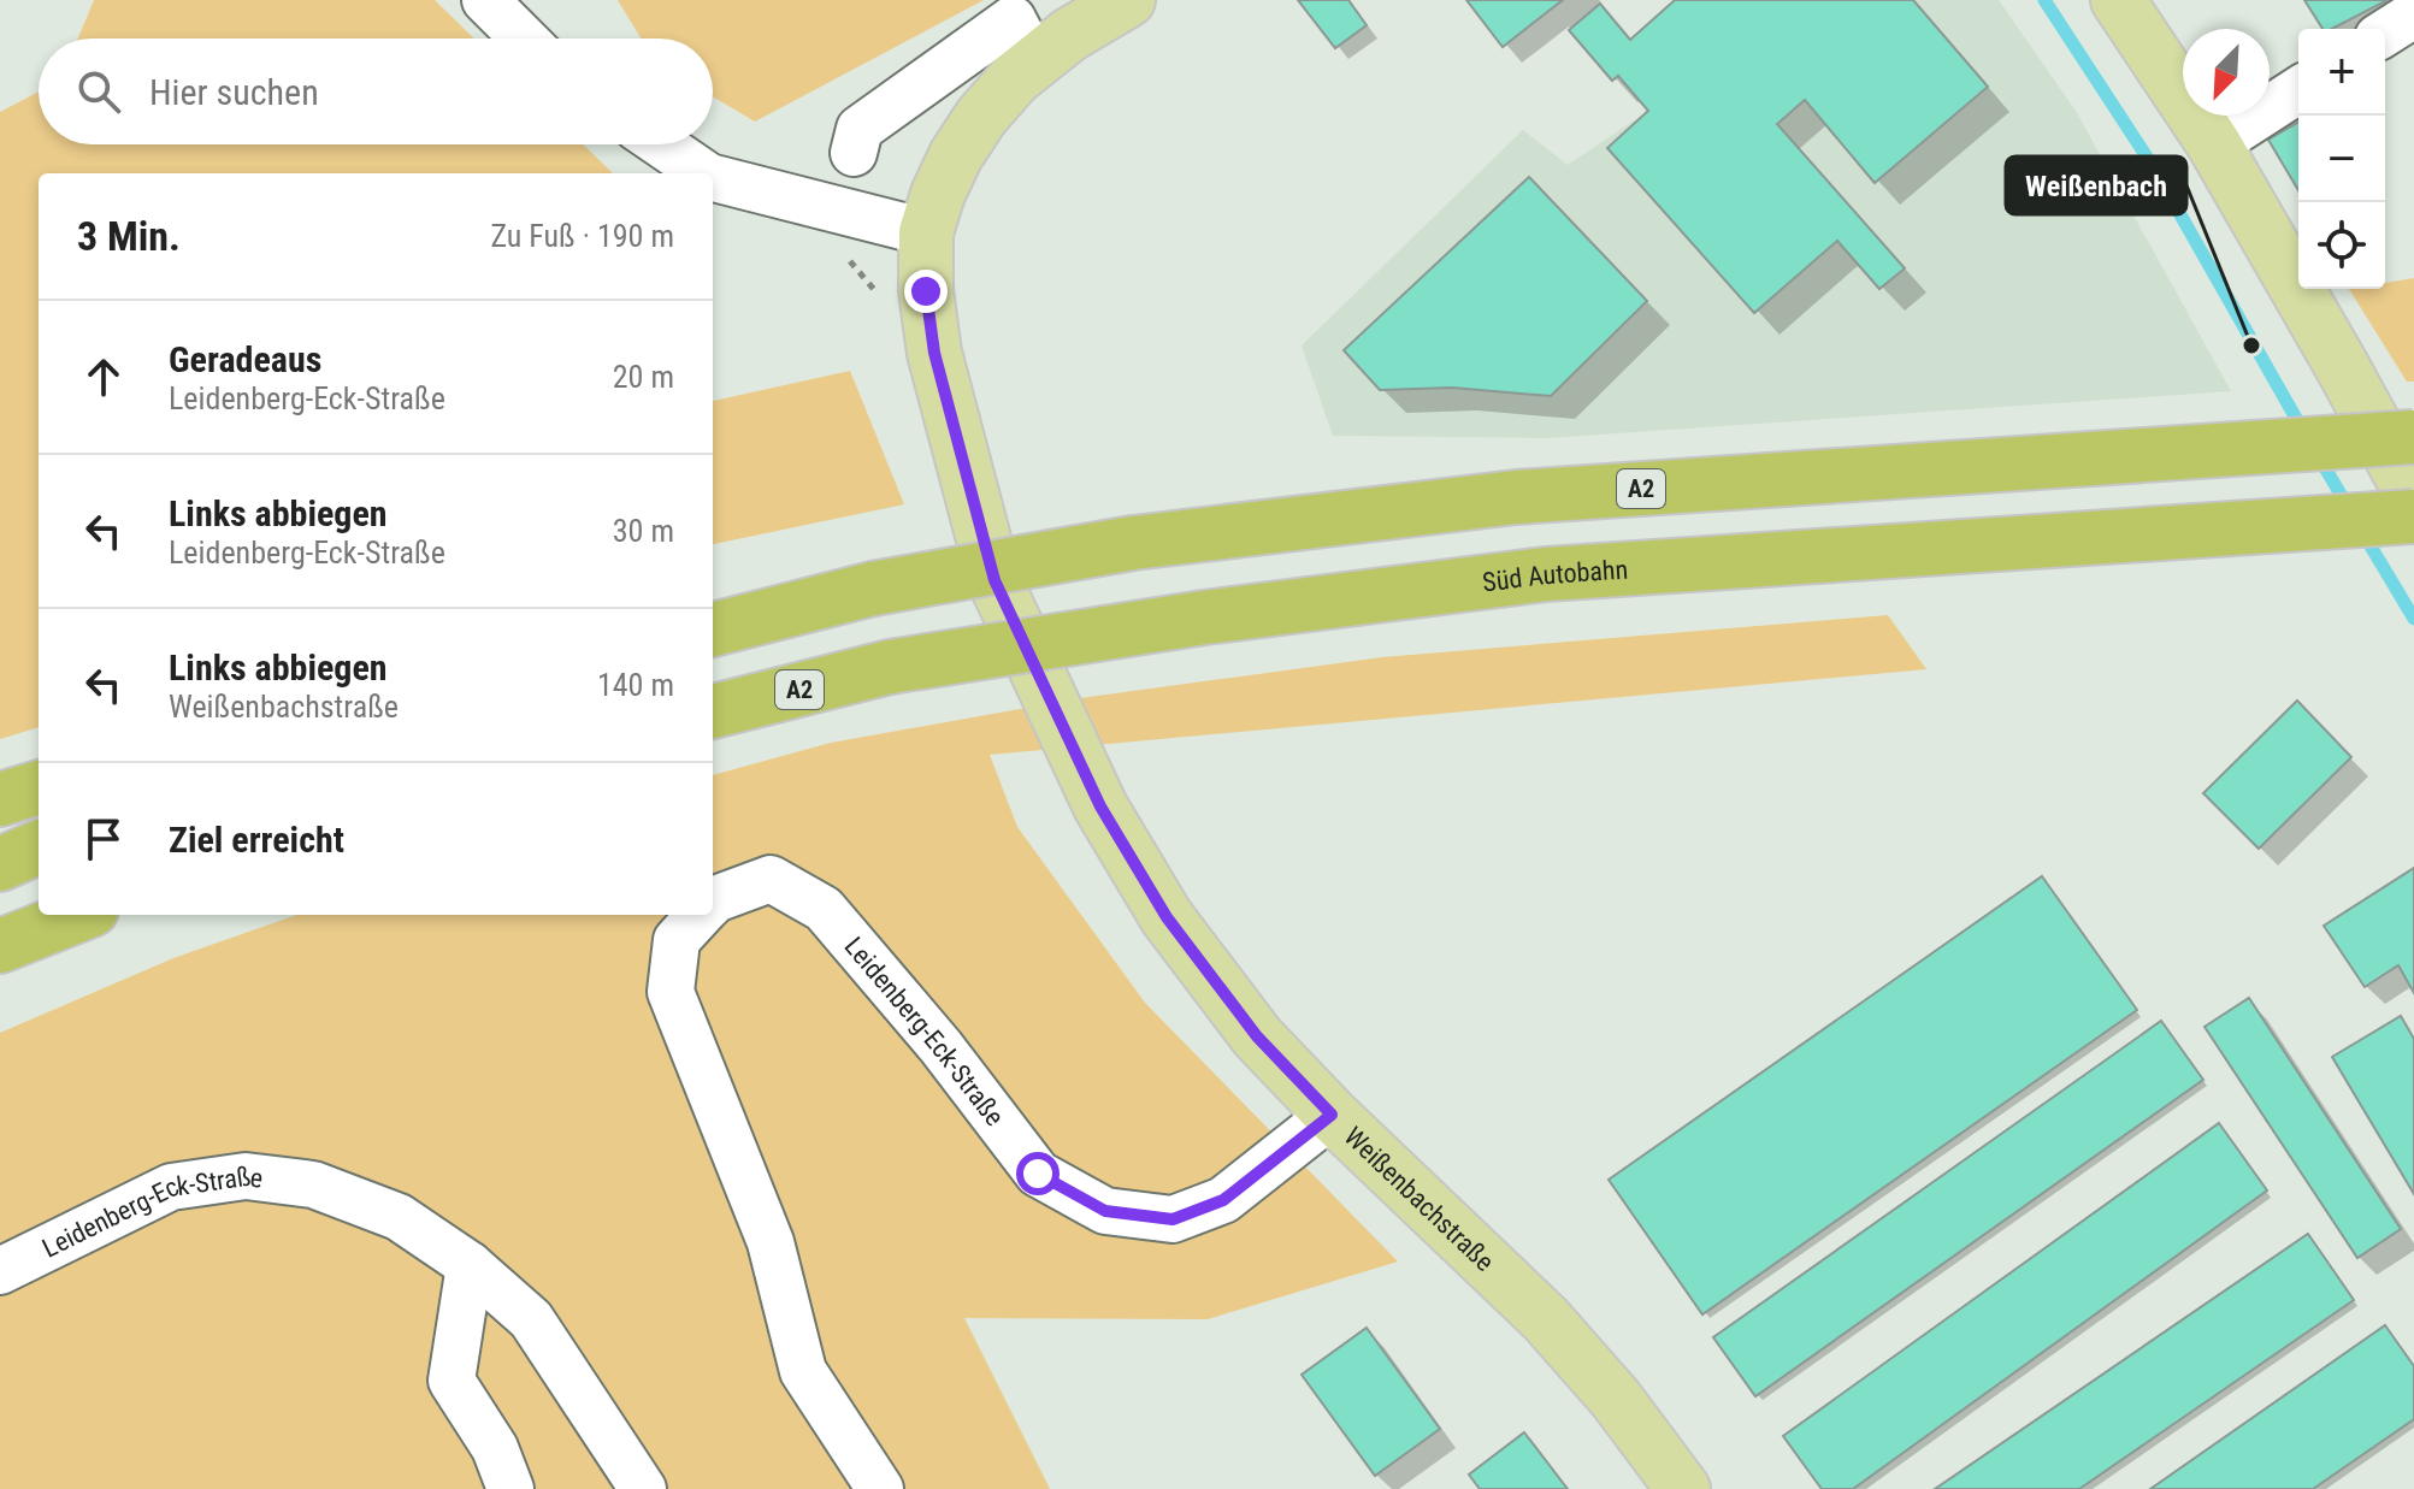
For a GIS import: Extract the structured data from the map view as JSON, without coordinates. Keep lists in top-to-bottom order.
{
  "streets": {
    "highway": ["A2", "Süd Autobahn"],
    "main road": ["Weißenbachstraße"],
    "street": ["Leidenberg-Eck-Straße"]
  },
  "crossings": [
    ["Leidenberg-Eck-Straße", "Weißenbachstraße"]
  ],
  "places": ["Weißenbach"],
  "north": "bottom left",
  "page": {
    "map_buttons": ["+", "−"],
    "search": "Hier suchen",
    "heading": ["3 Min.", "Zu Fuß · 190 m"],
    "list": [
      ["Geradeaus", "Leidenberg-Eck-Straße", "20 m"],
      ["Links abbiegen", "Leidenberg-Eck-Straße", "30 m"],
      ["Links abbiegen", "Weißenbachstraße", "140 m"],
      "Ziel erreicht"
    ]
  }
}
